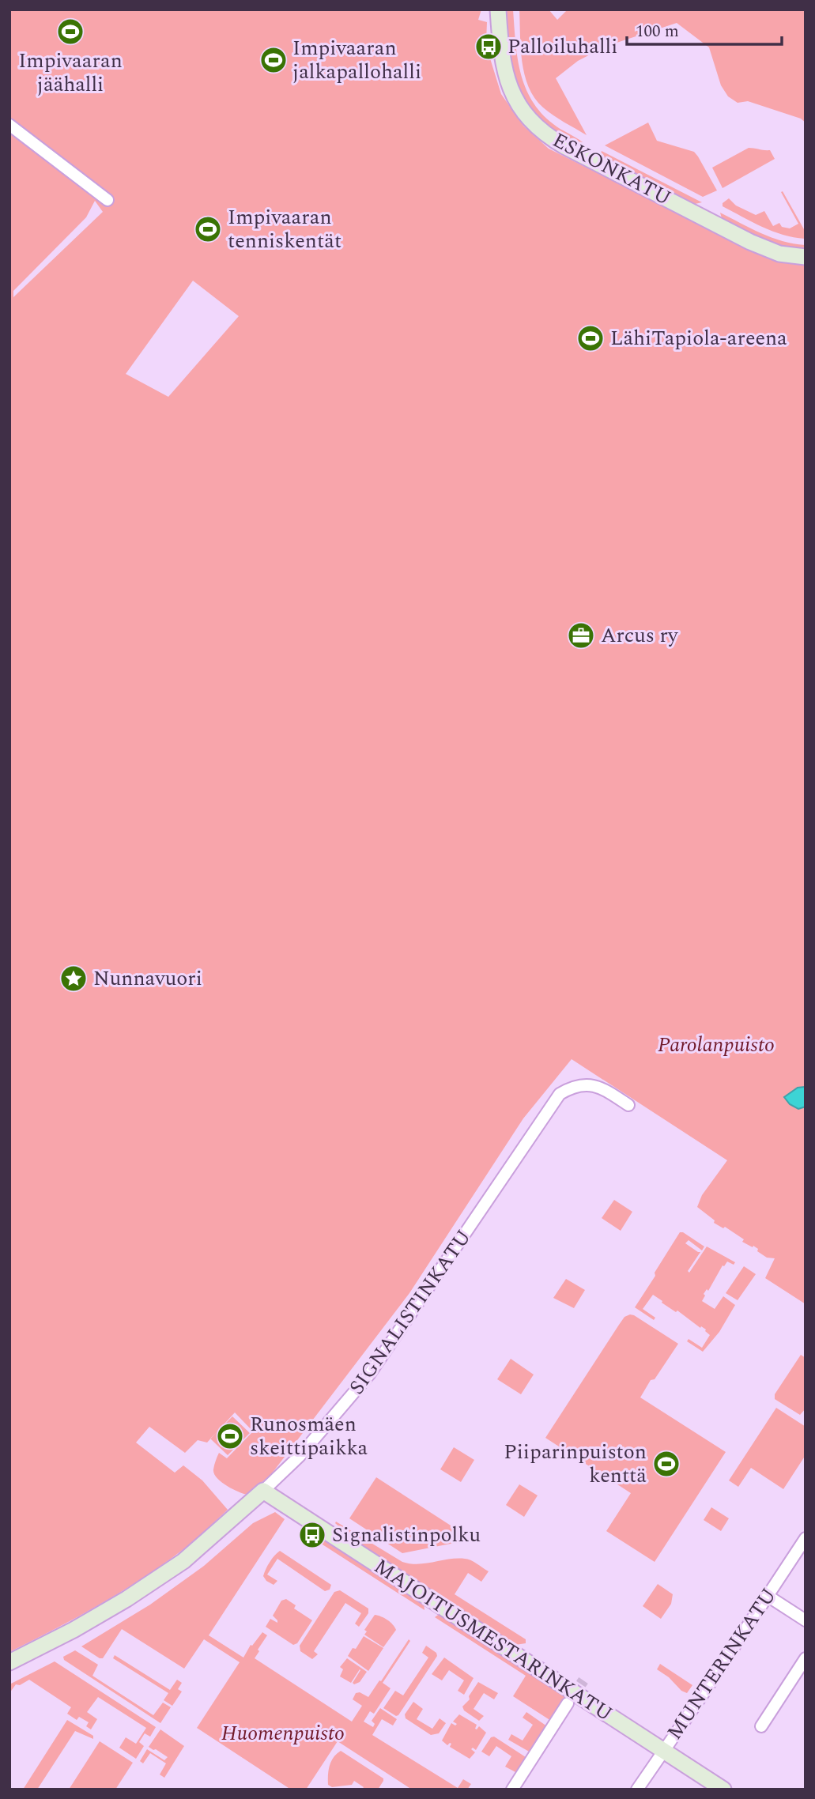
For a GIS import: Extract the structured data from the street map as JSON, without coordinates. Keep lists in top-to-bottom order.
{
  "streets": {
    "street": [
      "ESKONKATU",
      "SIGNALISTINKATU",
      "MAJOITUSMESTARINKATU",
      "MUNTERINKATU"
    ]
  },
  "crossings": [
    ["SIGNALISTINKATU", "MAJOITUSMESTARINKATU"],
    ["MAJOITUSMESTARINKATU", "MUNTERINKATU"]
  ],
  "parks": ["Parolanpuisto", "Huomenpuisto"],
  "places": {
    "sports": [
      "Impivaaran jäähalli",
      "Impivaaran jalkapallohalli",
      "Impivaaran tenniskentät",
      "LähiTapiola-areena",
      "Runosmäen skeittipaikka",
      "Piiparinpuiston kenttä"
    ],
    "bus stop": ["Palloiluhalli", "Signalistinpolku"],
    "office": ["Arcus ry"],
    "place": ["Nunnavuori"]
  },
  "scale_bar": "100 m"
}
